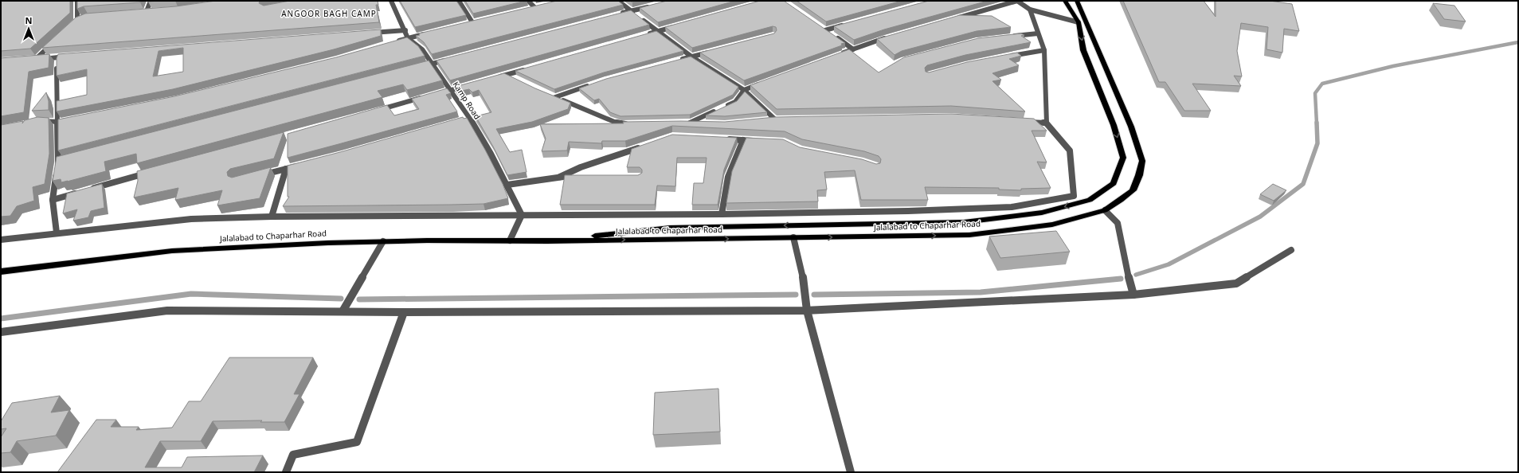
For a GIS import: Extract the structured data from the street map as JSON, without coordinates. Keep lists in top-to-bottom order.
{
  "streets": {
    "main road": ["Jalalabad to Chaparhar Road"],
    "street": ["Kamp Road"]
  },
  "districts": ["ANGOOR BAGH CAMP"],
  "north": "top"
}
